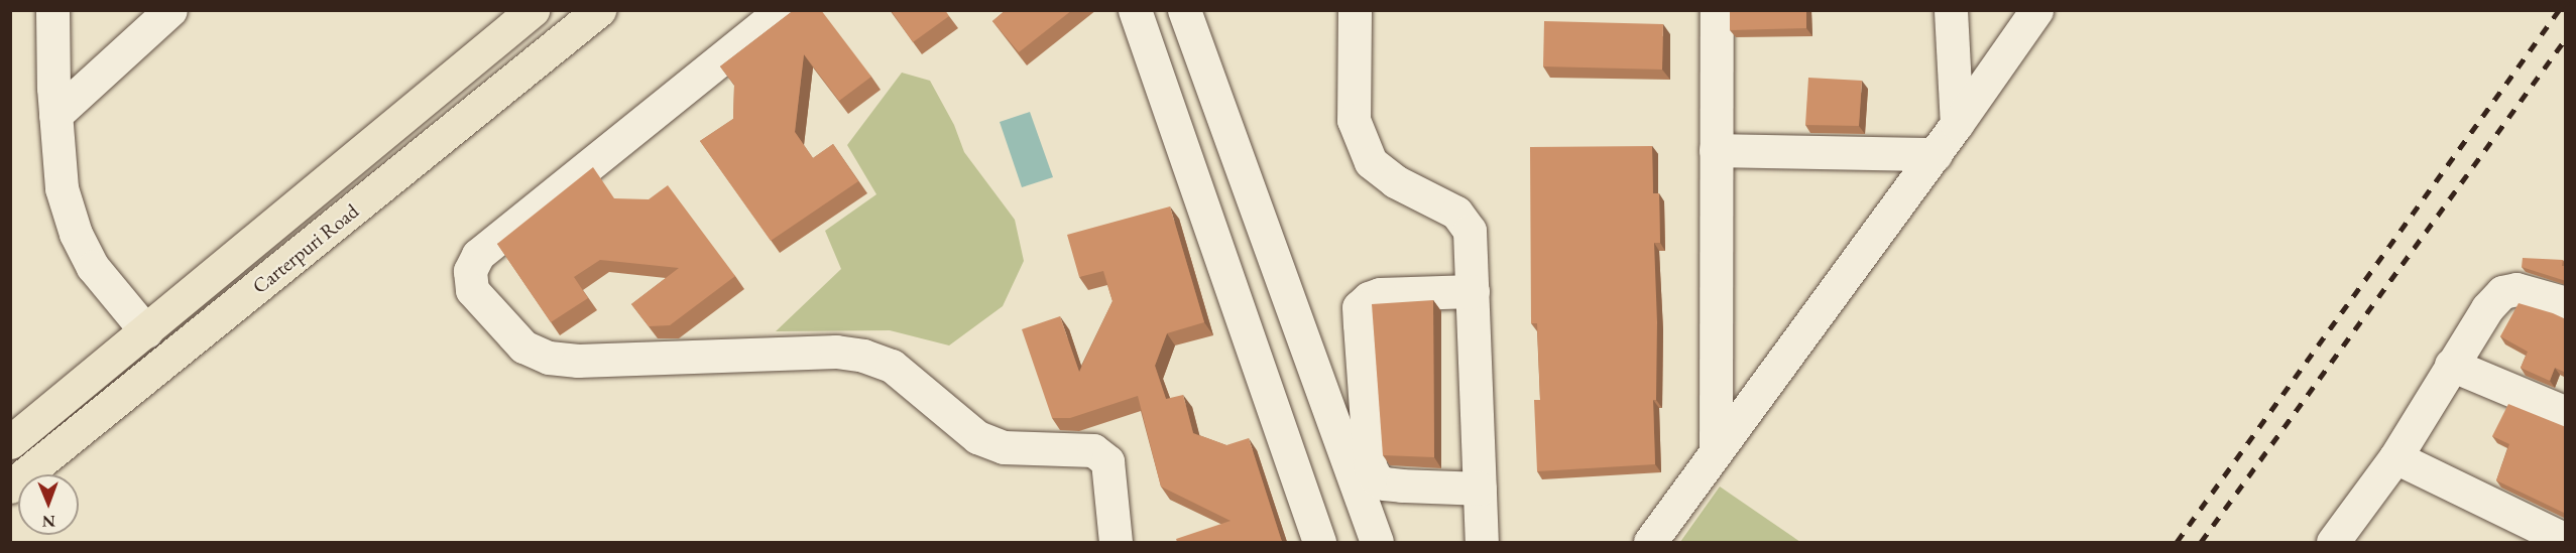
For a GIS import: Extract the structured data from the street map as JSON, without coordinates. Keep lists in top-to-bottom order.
{
  "streets": {
    "main road": ["Carterpuri Road"]
  },
  "north": "bottom"
}
